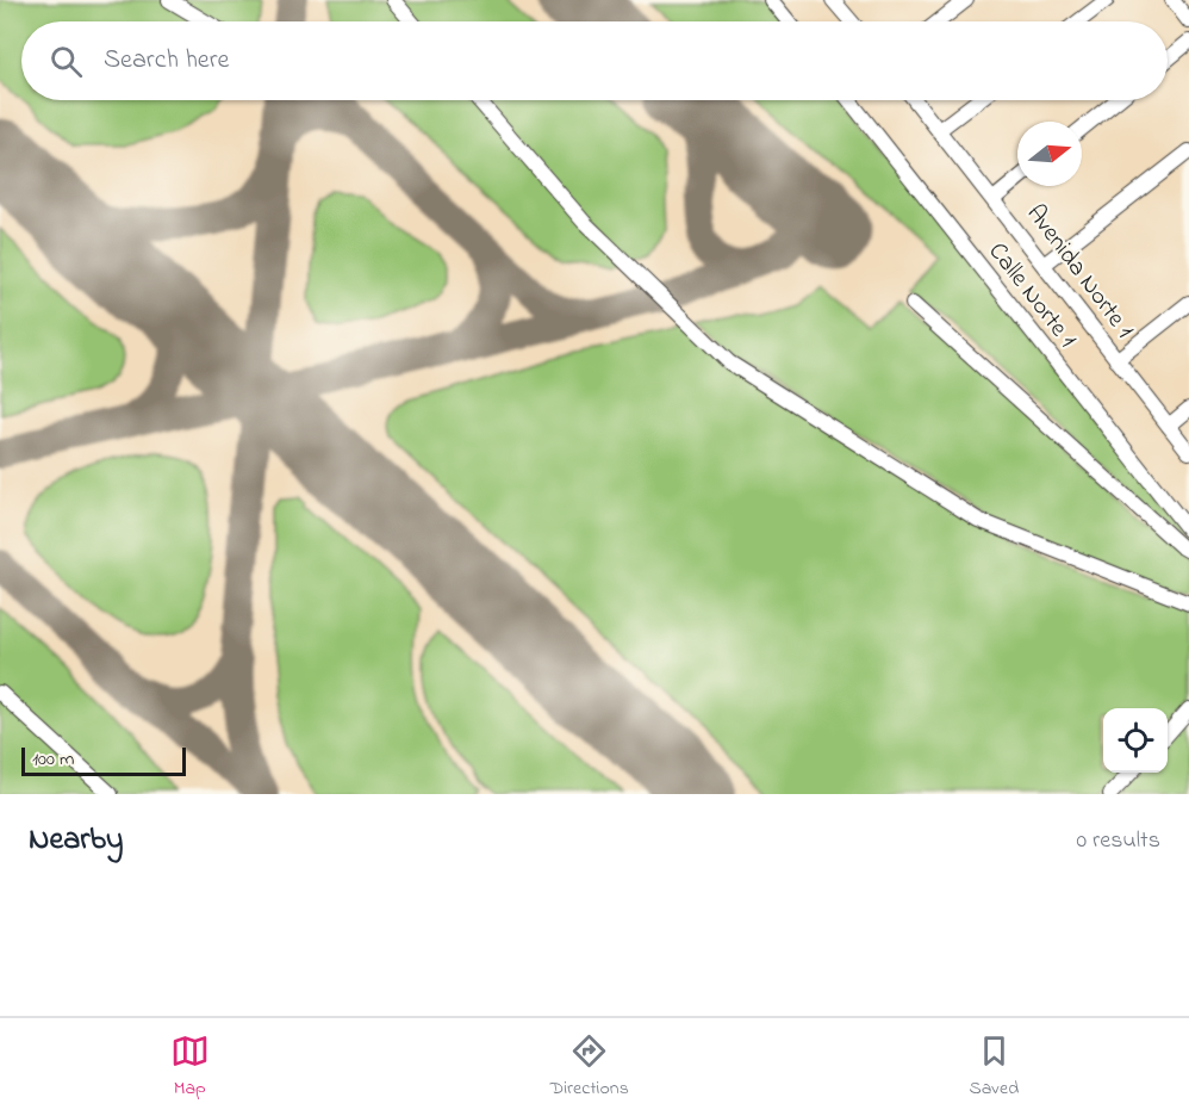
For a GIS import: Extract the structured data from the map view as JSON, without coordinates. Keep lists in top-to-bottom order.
{
  "streets": {
    "street": ["Avenida Norte 1", "Calle Norte 1"]
  },
  "scale_bar": "100 m",
  "north": "right",
  "page": {
    "search": "Search here",
    "scale": "100 m",
    "heading": ["Nearby", "0 results"],
    "nav": ["Map", "Directions", "Saved"]
  }
}
